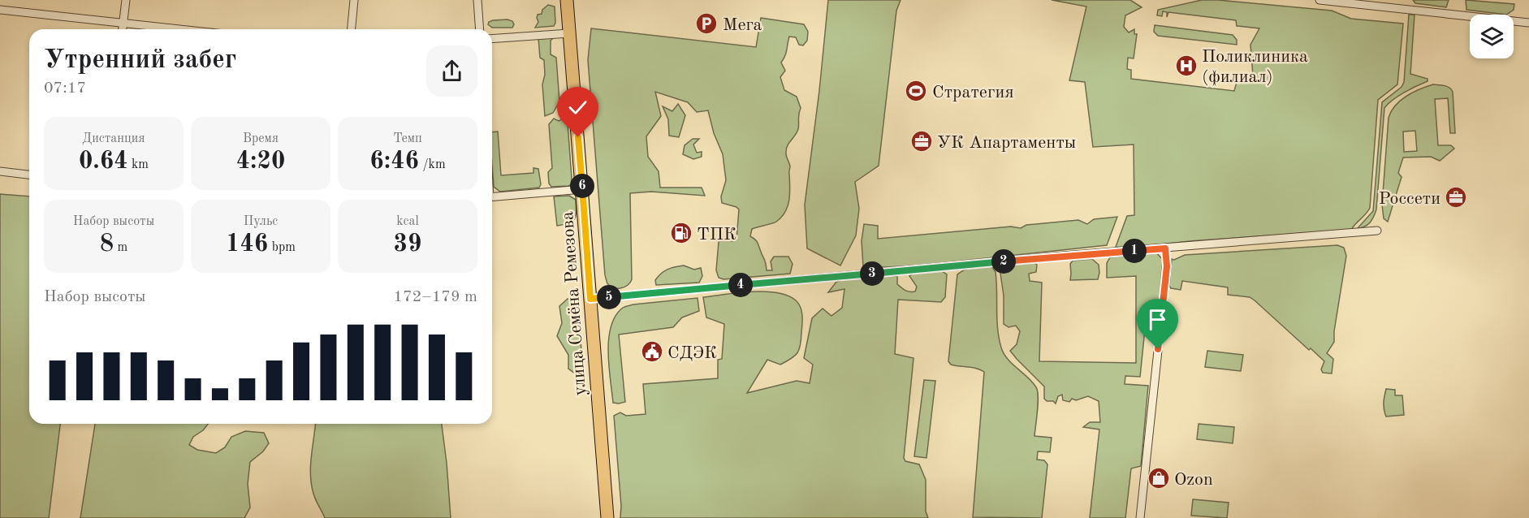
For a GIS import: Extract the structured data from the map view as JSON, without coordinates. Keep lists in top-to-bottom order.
{
  "streets": {
    "main road": ["улица Семёна Ремезова"]
  },
  "places": {
    "parking": ["Мега"],
    "hospital": ["Поликлиника (филиал)"],
    "sports": ["Стратегия"],
    "office": ["УК Апартаменты", "Россети"],
    "fuel station": ["ТПК"],
    "public building": ["СДЭК"],
    "shop": ["Ozon"]
  },
  "page": {
    "heading": ["Утренний забег", "07:17"],
    "stats": [
      ["Дистанция", "0.64 km"],
      ["Время", "4:20"],
      ["Темп", "6:46 /km"],
      ["Набор высоты", "8 m"],
      ["Пульс", "146 bpm"],
      ["kcal", "39"]
    ],
    "pins": [
      "6",
      "1",
      "2",
      "3",
      "4",
      "5"
    ],
    "chart": ["Набор высоты", "172–179 m"]
  }
}
